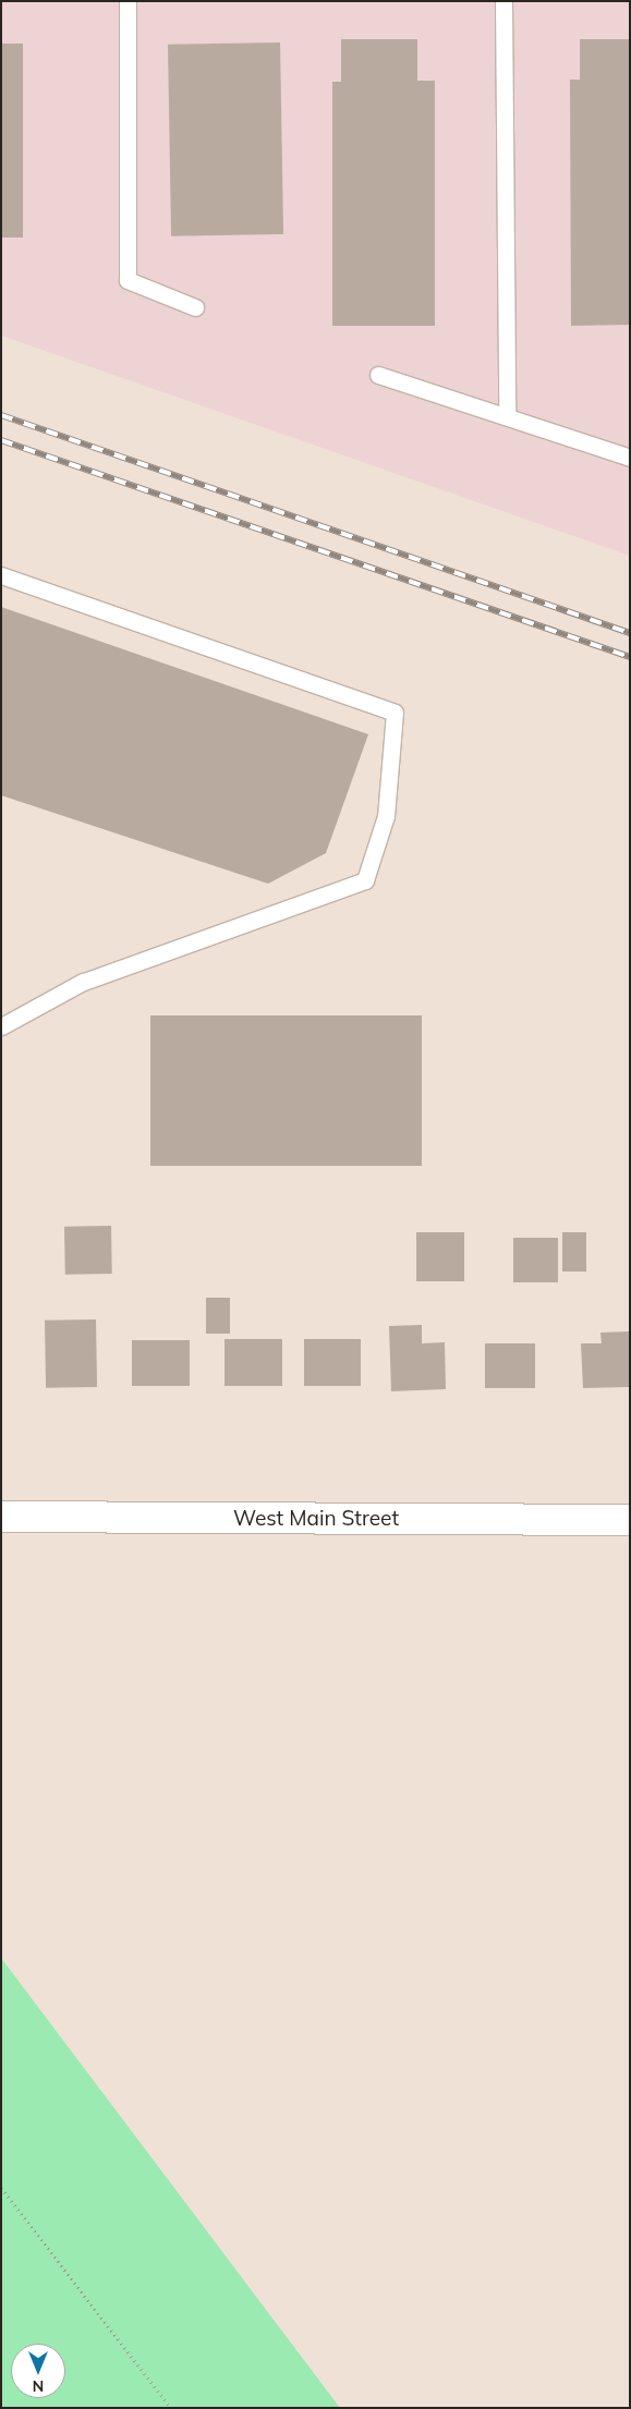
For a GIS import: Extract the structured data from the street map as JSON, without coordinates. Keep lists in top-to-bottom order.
{
  "streets": {
    "street": ["West Main Street"]
  },
  "north": "bottom"
}
